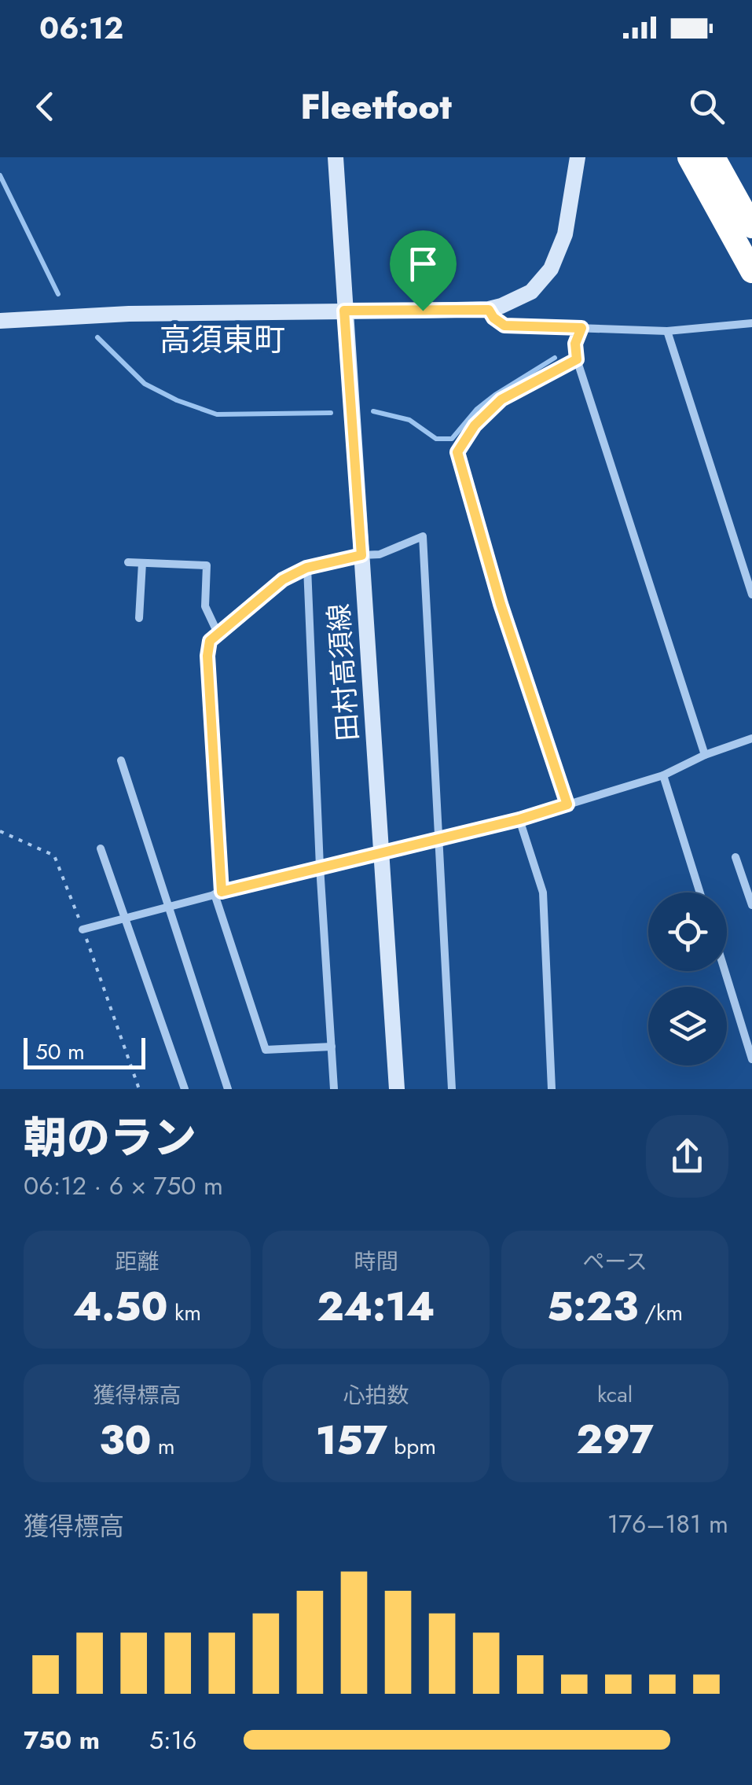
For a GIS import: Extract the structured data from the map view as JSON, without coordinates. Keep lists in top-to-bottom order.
{
  "streets": {
    "main road": ["田村高須線"]
  },
  "districts": ["高須東町"],
  "scale_bar": "50 m",
  "page": {
    "status": "06:12",
    "header": "Fleetfoot",
    "scale": "50 m",
    "heading": ["朝のラン", "06:12 · 6 × 750 m"],
    "stats": [
      ["距離", "4.50 km"],
      ["時間", "24:14"],
      ["ペース", "5:23 /km"],
      ["獲得標高", "30 m"],
      ["心拍数", "157 bpm"],
      ["kcal", "297"]
    ],
    "chart": ["獲得標高", "176–181 m"],
    "list": [
      {
        "name": "750 m",
        "note": "5:16"
      }
    ]
  }
}
